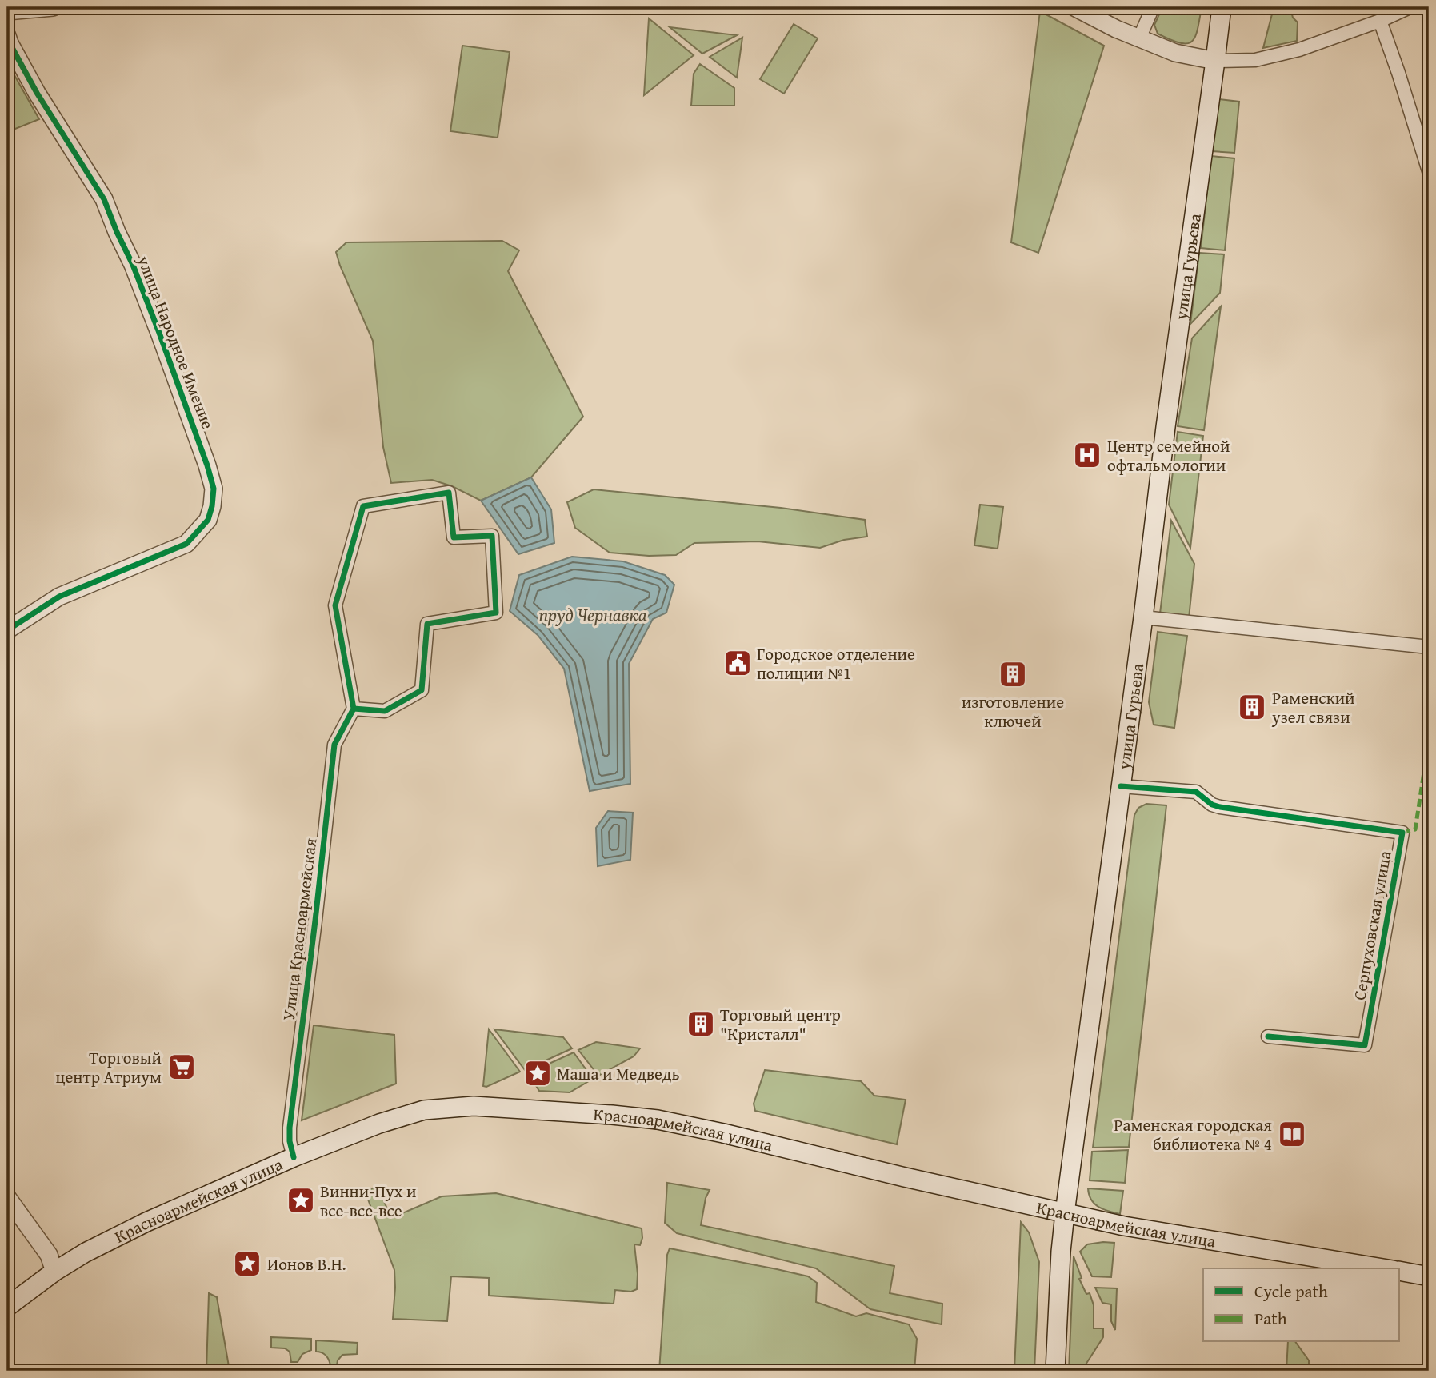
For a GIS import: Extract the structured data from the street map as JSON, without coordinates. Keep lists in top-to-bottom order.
{
  "streets": {
    "main road": ["улица Гурьева", "Красноармейская улица"],
    "street": ["улица Народное Имение", "Серпуховская улица", "Улица Красноармейская"]
  },
  "crossings": [
    ["улица Гурьева", "Серпуховская улица"],
    ["улица Гурьева", "Красноармейская улица"],
    ["Улица Красноармейская", "Красноармейская улица"]
  ],
  "water": ["пруд Чернавка"],
  "places": {
    "hospital": ["Центр семейной офтальмологии"],
    "public building": ["Городское отделение полиции №1"],
    "building": ["изготовление ключей", "Раменский узел связи", "Торговый центр \"Кристалл\""],
    "supermarket": ["Торговый центр Атриум"],
    "place": ["Маша и Медведь", "Винни-Пух и все-все-все", "Ионов В.Н."],
    "library": ["Раменская городская библиотека № 4"]
  },
  "legend": ["Cycle path", "Path"]
}
